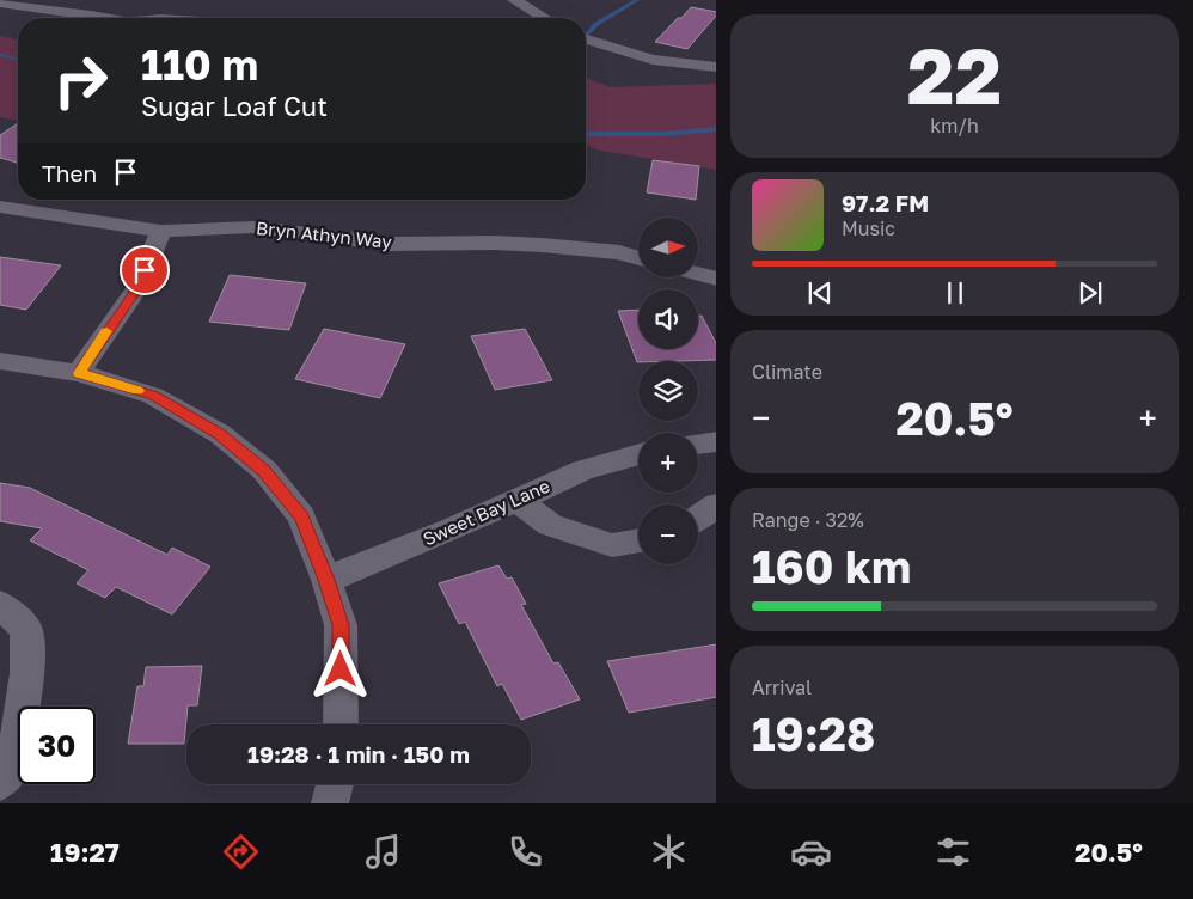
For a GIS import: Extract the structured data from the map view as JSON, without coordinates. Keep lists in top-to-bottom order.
{
  "streets": {
    "street": ["Bryn Athyn Way", "Sweet Bay Lane"]
  },
  "north": "right",
  "page": {
    "tile": [
      ["22", "km/h"],
      "Climate",
      ["Range · 32%", "160 km"],
      ["Arrival", "19:28"]
    ],
    "turn": ["110 m", "Sugar Loaf Cut"],
    "then": "Then",
    "song": ["97.2 FM", "Music"],
    "map_buttons": ["+", "−"],
    "heat": ["−", "20.5°", "+"],
    "limit": "30",
    "trip": "19:28 · 1 min · 150 m",
    "tabs": ["19:27", "20.5°"]
  }
}
